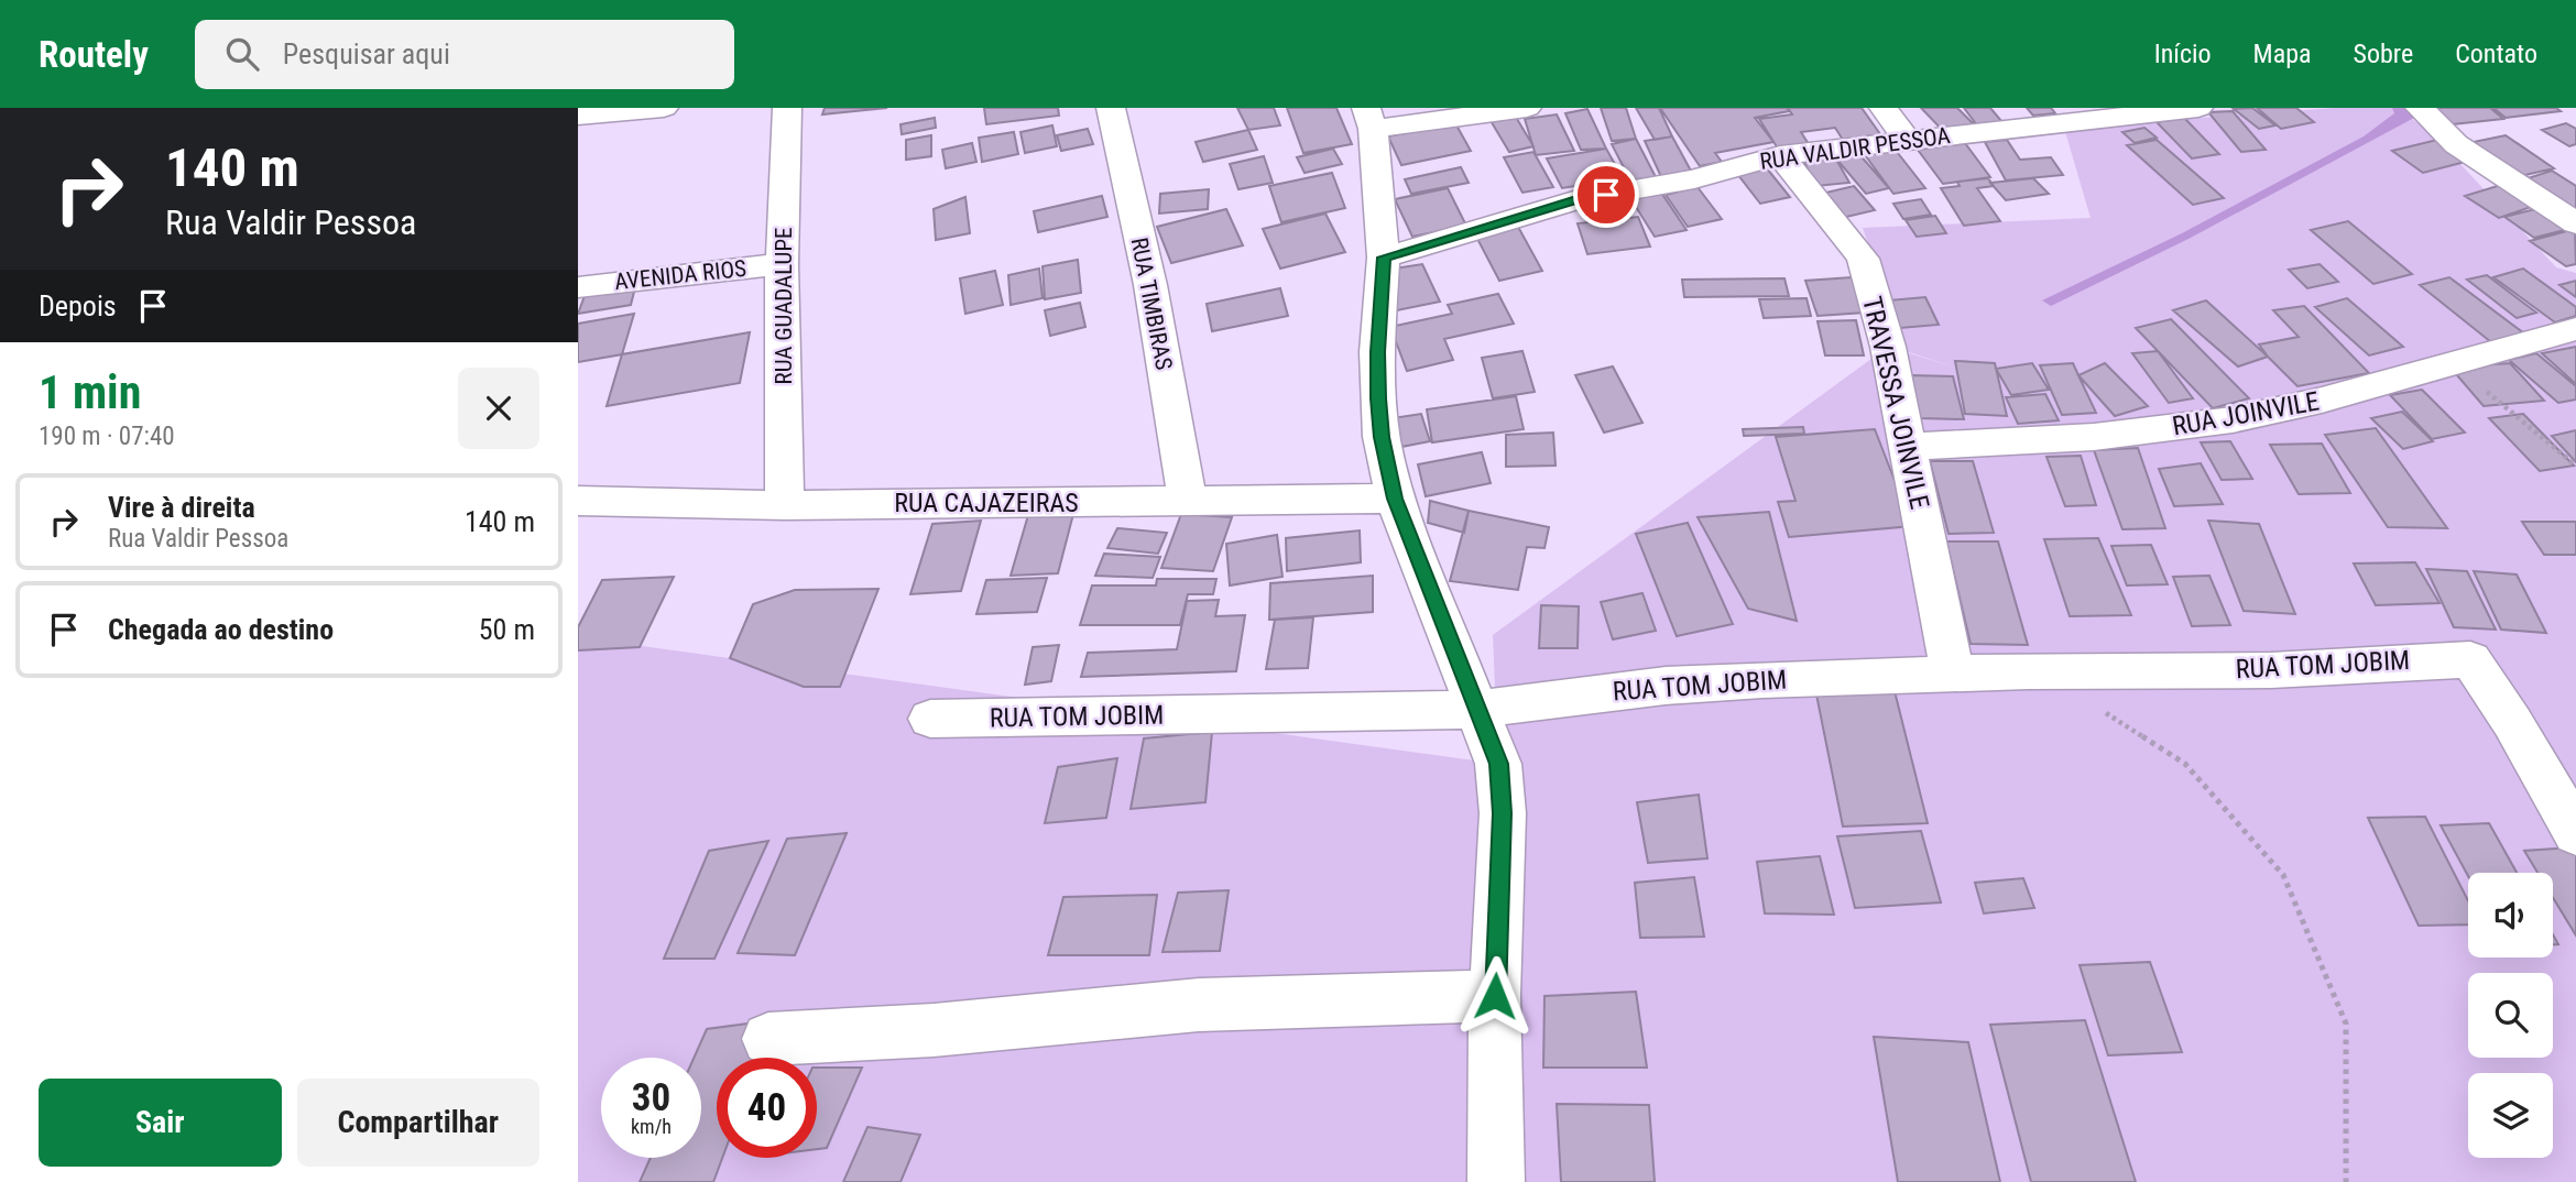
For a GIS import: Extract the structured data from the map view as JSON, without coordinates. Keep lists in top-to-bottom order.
{
  "streets": {
    "street": [
      "RUA VALDIR PESSOA",
      "AVENIDA RIOS",
      "RUA TIMBIRAS",
      "RUA GUADALUPE",
      "TRAVESSA JOINVILE",
      "RUA JOINVILE",
      "RUA CAJAZEIRAS",
      "RUA TOM JOBIM"
    ]
  },
  "crossings": [
    ["RUA VALDIR PESSOA", "TRAVESSA JOINVILE"],
    ["AVENIDA RIOS", "RUA GUADALUPE"],
    ["RUA TIMBIRAS", "RUA CAJAZEIRAS"],
    ["RUA GUADALUPE", "RUA CAJAZEIRAS"],
    ["TRAVESSA JOINVILE", "RUA JOINVILE"],
    ["TRAVESSA JOINVILE", "RUA TOM JOBIM"]
  ],
  "page": {
    "header": "Routely",
    "search": "Pesquisar aqui",
    "nav": [
      "Início",
      "Mapa",
      "Sobre",
      "Contato"
    ],
    "turn": ["140 m", "Rua Valdir Pessoa"],
    "then": "Depois",
    "heading": ["1 min", "190 m · 07:40"],
    "list": [
      {
        "name": "Vire à direita",
        "note": "Rua Valdir Pessoa",
        "value": "140 m"
      },
      {
        "name": "Chegada ao destino",
        "value": "50 m"
      }
    ],
    "speed": "30 km/h",
    "limit": "40",
    "buttons": ["Sair", "Compartilhar"]
  }
}
